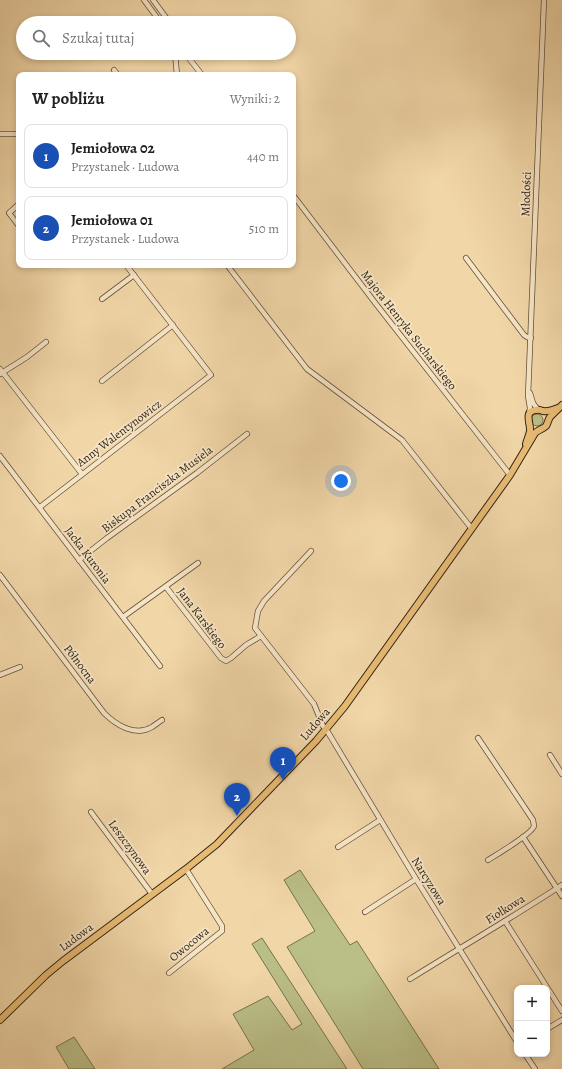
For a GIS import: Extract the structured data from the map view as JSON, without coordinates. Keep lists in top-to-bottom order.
{
  "streets": {
    "main road": ["Ludowa"],
    "street": [
      "Młodości",
      "Majora Henryka Sucharskiego",
      "Anny Walentynowicz",
      "Biskupa Franciszka Musiela",
      "Jacka Kuronia",
      "Jana Karskiego",
      "Północna",
      "Leszczynowa",
      "Narcyzowa",
      "Fiołkowa",
      "Owocowa"
    ]
  },
  "crossings": [
    ["Młodości", "Ludowa"],
    ["Majora Henryka Sucharskiego", "Ludowa"],
    ["Anny Walentynowicz", "Jacka Kuronia"],
    ["Biskupa Franciszka Musiela", "Jacka Kuronia"],
    ["Jana Karskiego", "Narcyzowa"],
    ["Ludowa", "Leszczynowa"],
    ["Ludowa", "Narcyzowa"],
    ["Ludowa", "Owocowa"],
    ["Narcyzowa", "Fiołkowa"]
  ],
  "page": {
    "search": "Szukaj tutaj",
    "heading": ["W pobliżu", "Wyniki: 2"],
    "list": [
      {
        "mark": "1",
        "name": "Jemiołowa 02",
        "note": "Przystanek · Ludowa",
        "value": "440 m"
      },
      {
        "mark": "2",
        "name": "Jemiołowa 01",
        "note": "Przystanek · Ludowa",
        "value": "510 m"
      }
    ],
    "pins": ["1", "2"],
    "map_buttons": ["+", "−"]
  }
}
